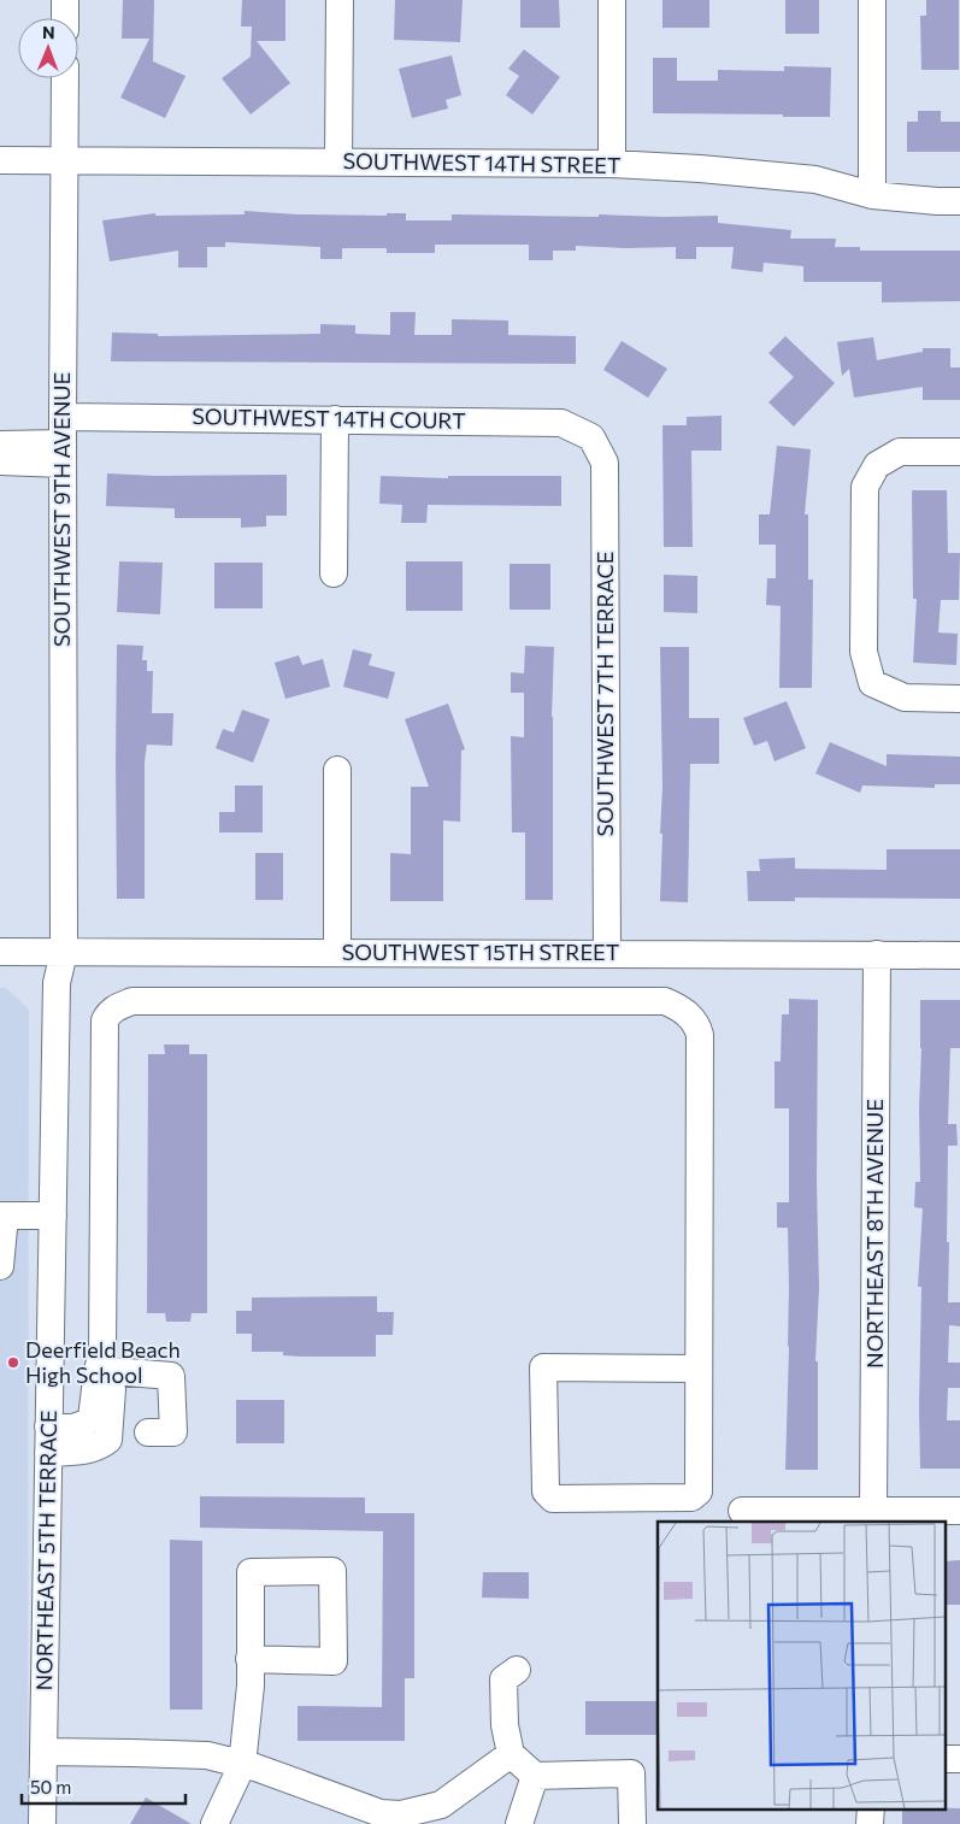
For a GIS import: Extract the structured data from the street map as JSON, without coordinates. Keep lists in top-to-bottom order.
{
  "streets": {
    "street": [
      "SOUTHWEST 14TH STREET",
      "SOUTHWEST 14TH COURT",
      "SOUTHWEST 9TH AVENUE",
      "SOUTHWEST 7TH TERRACE",
      "SOUTHWEST 15TH STREET",
      "NORTHEAST 8TH AVENUE",
      "NORTHEAST 5TH TERRACE"
    ]
  },
  "crossings": [
    ["SOUTHWEST 14TH STREET", "SOUTHWEST 9TH AVENUE"],
    ["SOUTHWEST 14TH COURT", "SOUTHWEST 9TH AVENUE"],
    ["SOUTHWEST 14TH COURT", "SOUTHWEST 7TH TERRACE"],
    ["SOUTHWEST 9TH AVENUE", "SOUTHWEST 15TH STREET"],
    ["SOUTHWEST 9TH AVENUE", "NORTHEAST 5TH TERRACE"],
    ["SOUTHWEST 7TH TERRACE", "SOUTHWEST 15TH STREET"],
    ["SOUTHWEST 15TH STREET", "NORTHEAST 8TH AVENUE"],
    ["SOUTHWEST 15TH STREET", "NORTHEAST 5TH TERRACE"]
  ],
  "places": ["Deerfield Beach High School"],
  "scale_bar": "50 m",
  "north": "top"
}
